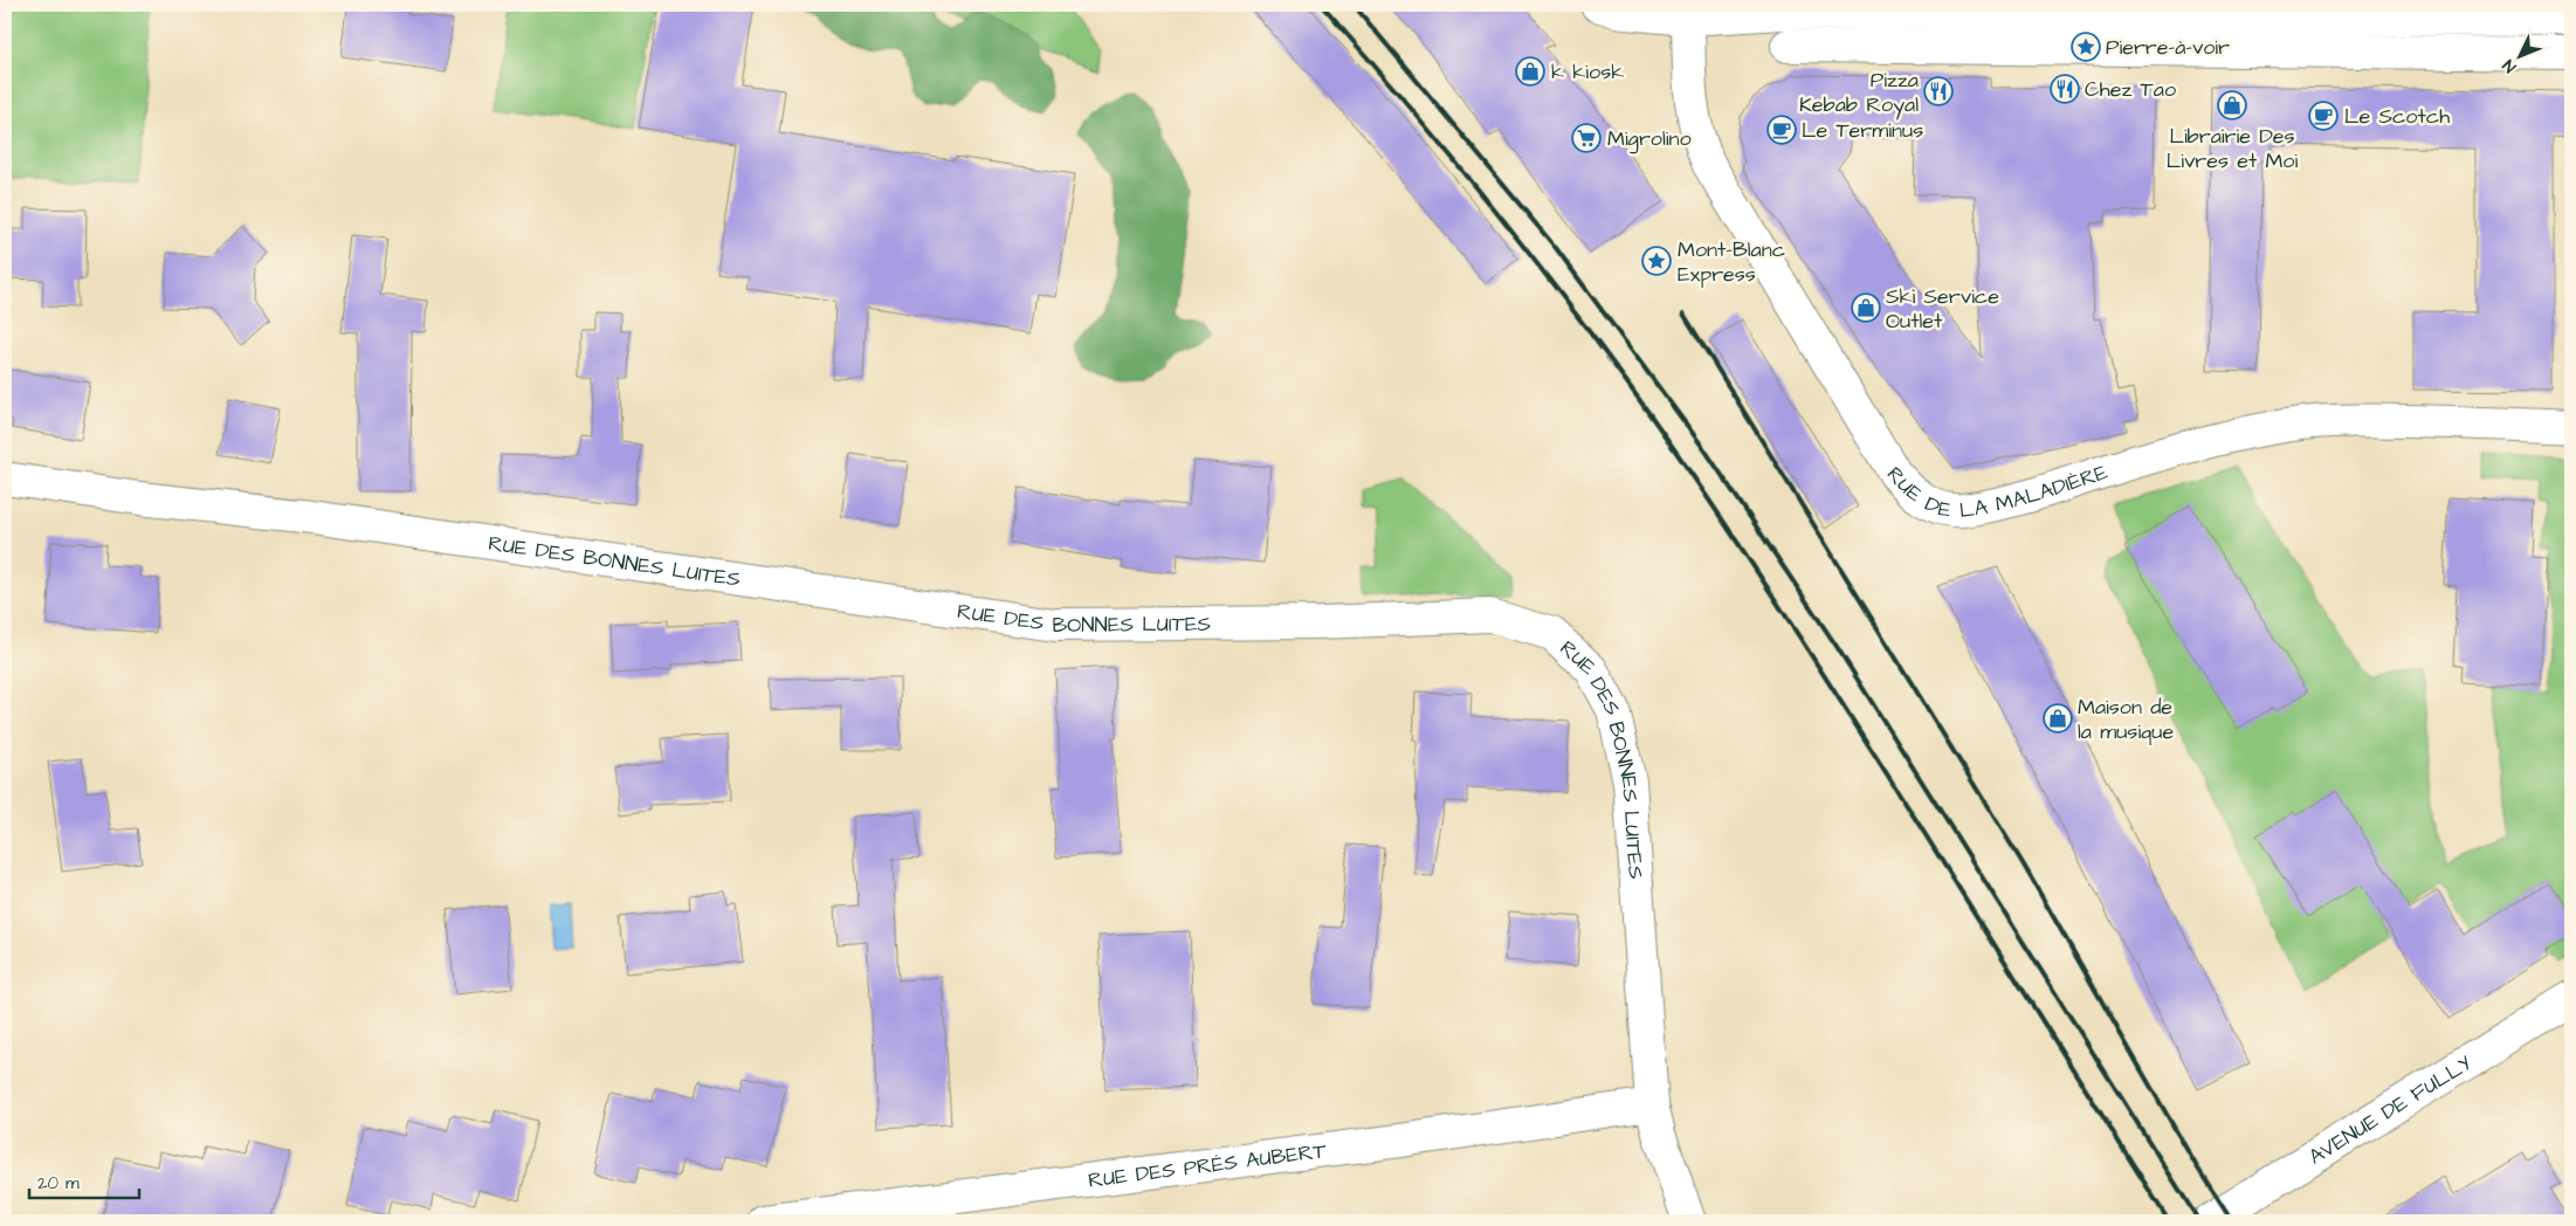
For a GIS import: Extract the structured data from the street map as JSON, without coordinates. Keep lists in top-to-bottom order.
{
  "streets": {
    "street": [
      "RUE DE LA MALADIÈRE",
      "RUE DES BONNES LUITES",
      "AVENUE DE FULLY",
      "RUE DES PRÉS AUBERT"
    ]
  },
  "crossings": [
    ["RUE DES BONNES LUITES", "RUE DES PRÉS AUBERT"]
  ],
  "places": {
    "place": ["Pierre-à-voir", "Mont-Blanc Express"],
    "shop": [
      "k kiosk",
      "Librairie Des Livres et Moi",
      "Ski Service Outlet",
      "Maison de la musique"
    ],
    "restaurant": ["Chez Tao", "Pizza Kebab Royal"],
    "cafe": ["Le Scotch", "Le Terminus"],
    "supermarket": ["Migrolino"]
  },
  "scale_bar": "20 m",
  "north": "bottom left"
}
